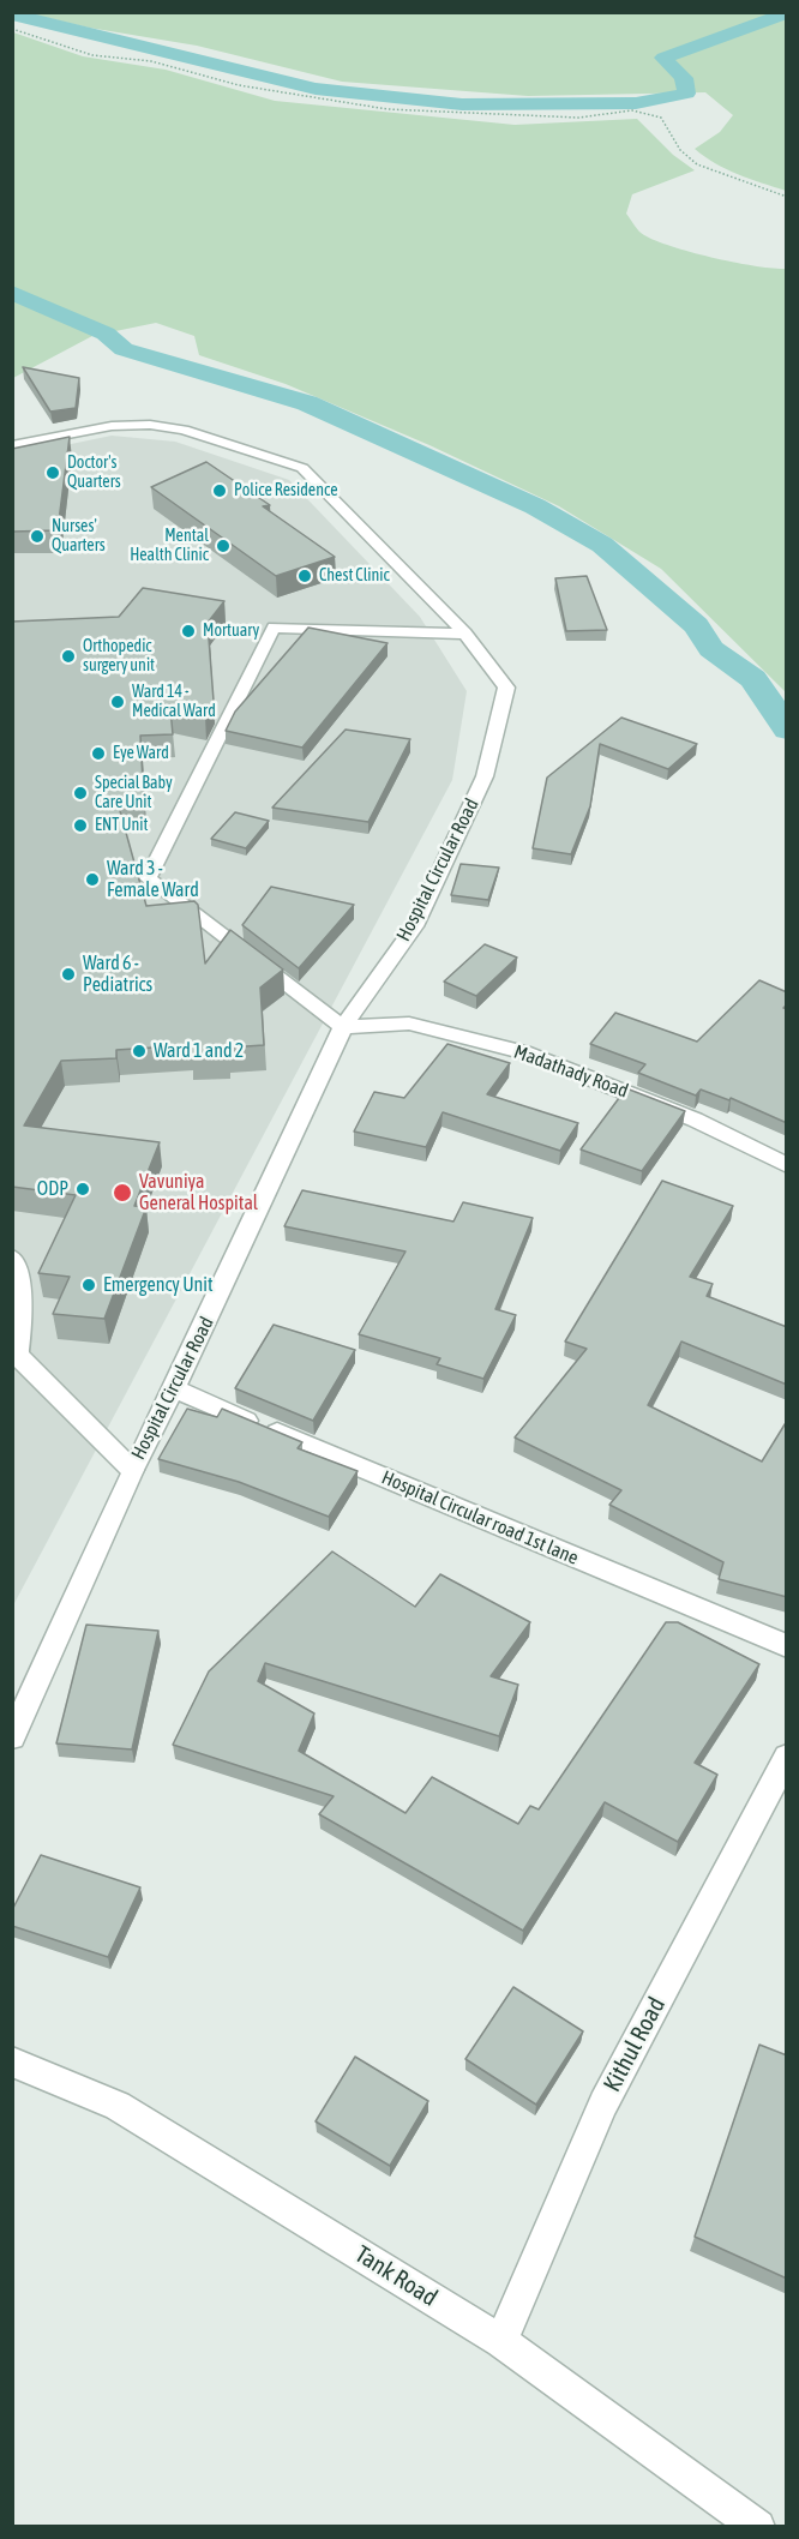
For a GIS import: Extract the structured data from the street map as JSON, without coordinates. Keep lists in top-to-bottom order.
{
  "streets": {
    "street": [
      "Hospital Circular Road",
      "Madathady Road",
      "Hospital Circular road 1st lane",
      "Kithul Road",
      "Tank Road"
    ]
  },
  "crossings": [
    ["Hospital Circular Road", "Madathady Road"],
    ["Hospital Circular Road", "Hospital Circular road 1st lane"],
    ["Kithul Road", "Tank Road"]
  ],
  "places": [
    "Doctor's Quarters",
    "Police Residence",
    "Nurses' Quarters",
    "Mental Health Clinic",
    "Chest Clinic",
    "Mortuary",
    "Orthopedic surgery unit",
    "Ward 14 - Medical Ward",
    "Eye Ward",
    "Special Baby Care Unit",
    "ENT Unit",
    "Ward 3 - Female Ward",
    "Ward 6 - Pediatrics",
    "Ward 1 and 2",
    "ODP",
    "Vavuniya General Hospital",
    "Emergency Unit"
  ]
}
